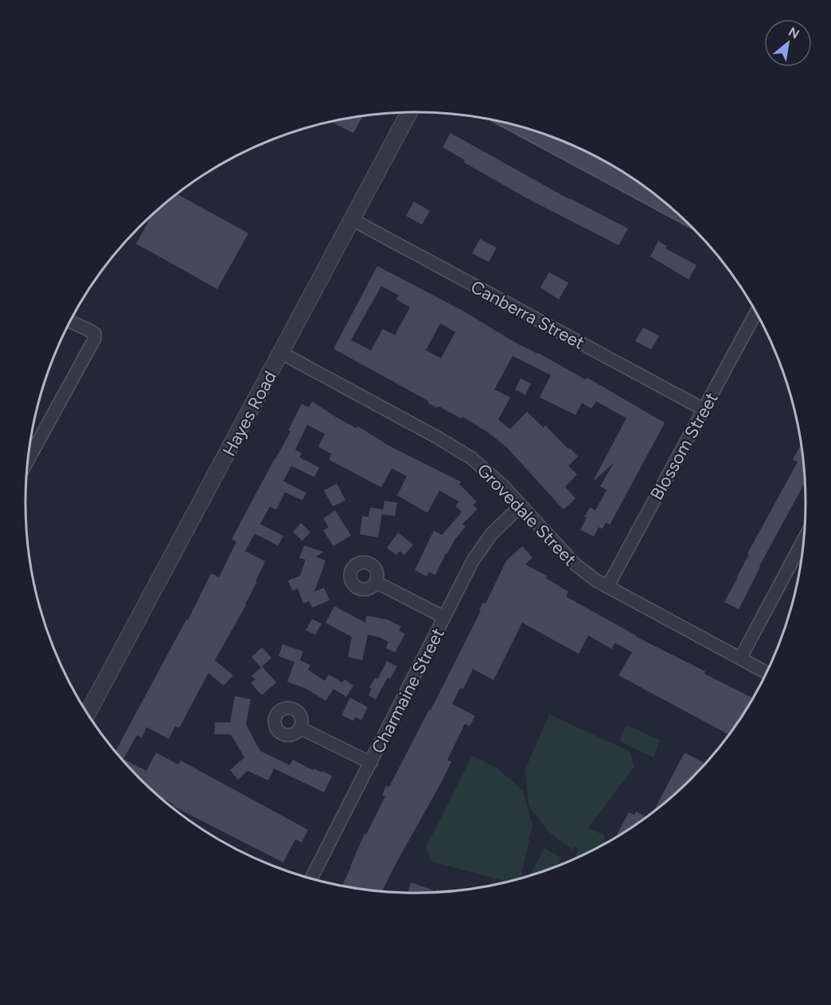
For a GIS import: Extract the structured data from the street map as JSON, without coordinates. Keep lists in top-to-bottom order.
{
  "streets": {
    "street": [
      "Canberra Street",
      "Hayes Road",
      "Blossom Street",
      "Grovedale Street",
      "Charmaine Street"
    ]
  },
  "crossings": [
    ["Canberra Street", "Hayes Road"],
    ["Canberra Street", "Blossom Street"],
    ["Hayes Road", "Grovedale Street"],
    ["Blossom Street", "Grovedale Street"],
    ["Grovedale Street", "Charmaine Street"]
  ],
  "north": "top right"
}
